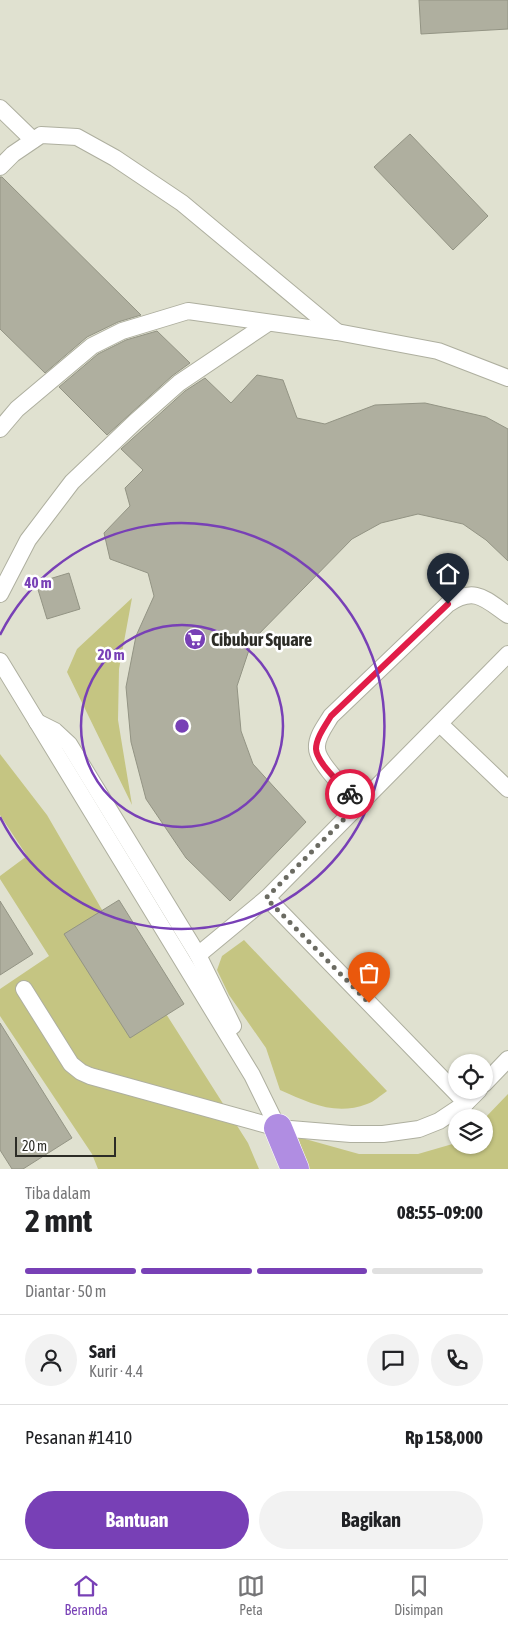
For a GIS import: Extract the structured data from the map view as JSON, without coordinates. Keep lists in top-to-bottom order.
{
  "places": {
    "supermarket": ["Cibubur Square"]
  },
  "scale_bar": "20 m",
  "page": {
    "scale": "20 m",
    "heading": ["2 mnt", "Tiba dalam", "08:55–09:00"],
    "panel": [
      "Sari",
      "Kurir · 4.4",
      "Pesanan #1410",
      "Rp 158,000"
    ],
    "bar": "Diantar · 50 m",
    "buttons": ["Bantuan", "Bagikan"],
    "tabs": ["Beranda", "Peta", "Disimpan"]
  },
  "rings": ["40 m", "20 m"]
}
